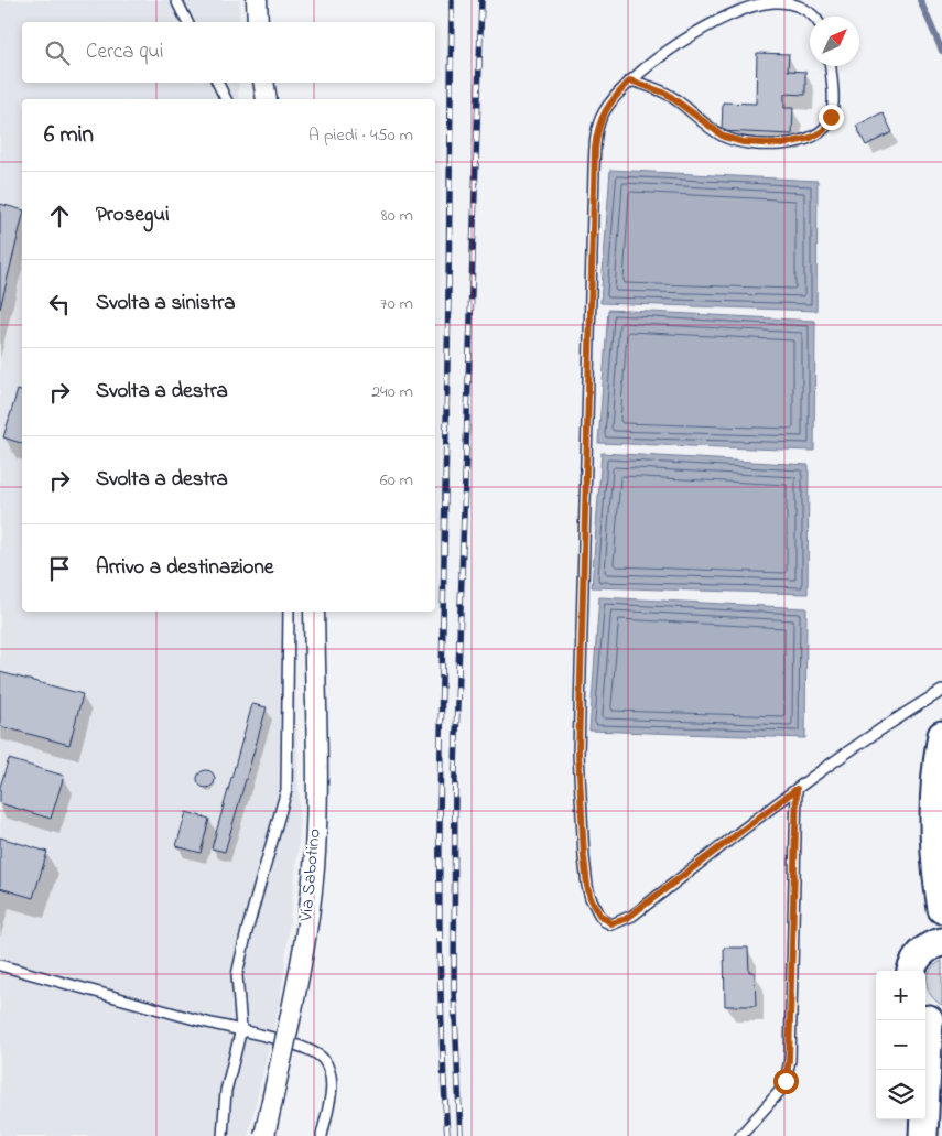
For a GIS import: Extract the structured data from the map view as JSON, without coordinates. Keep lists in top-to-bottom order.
{
  "streets": {
    "street": ["Via Sabotino"]
  },
  "north": "top right",
  "page": {
    "search": "Cerca qui",
    "heading": ["6 min", "A piedi · 450 m"],
    "list": [
      ["Prosegui", "80 m"],
      ["Svolta a sinistra", "70 m"],
      ["Svolta a destra", "240 m"],
      ["Svolta a destra", "60 m"],
      "Arrivo a destinazione"
    ],
    "map_buttons": ["+", "−"]
  }
}
